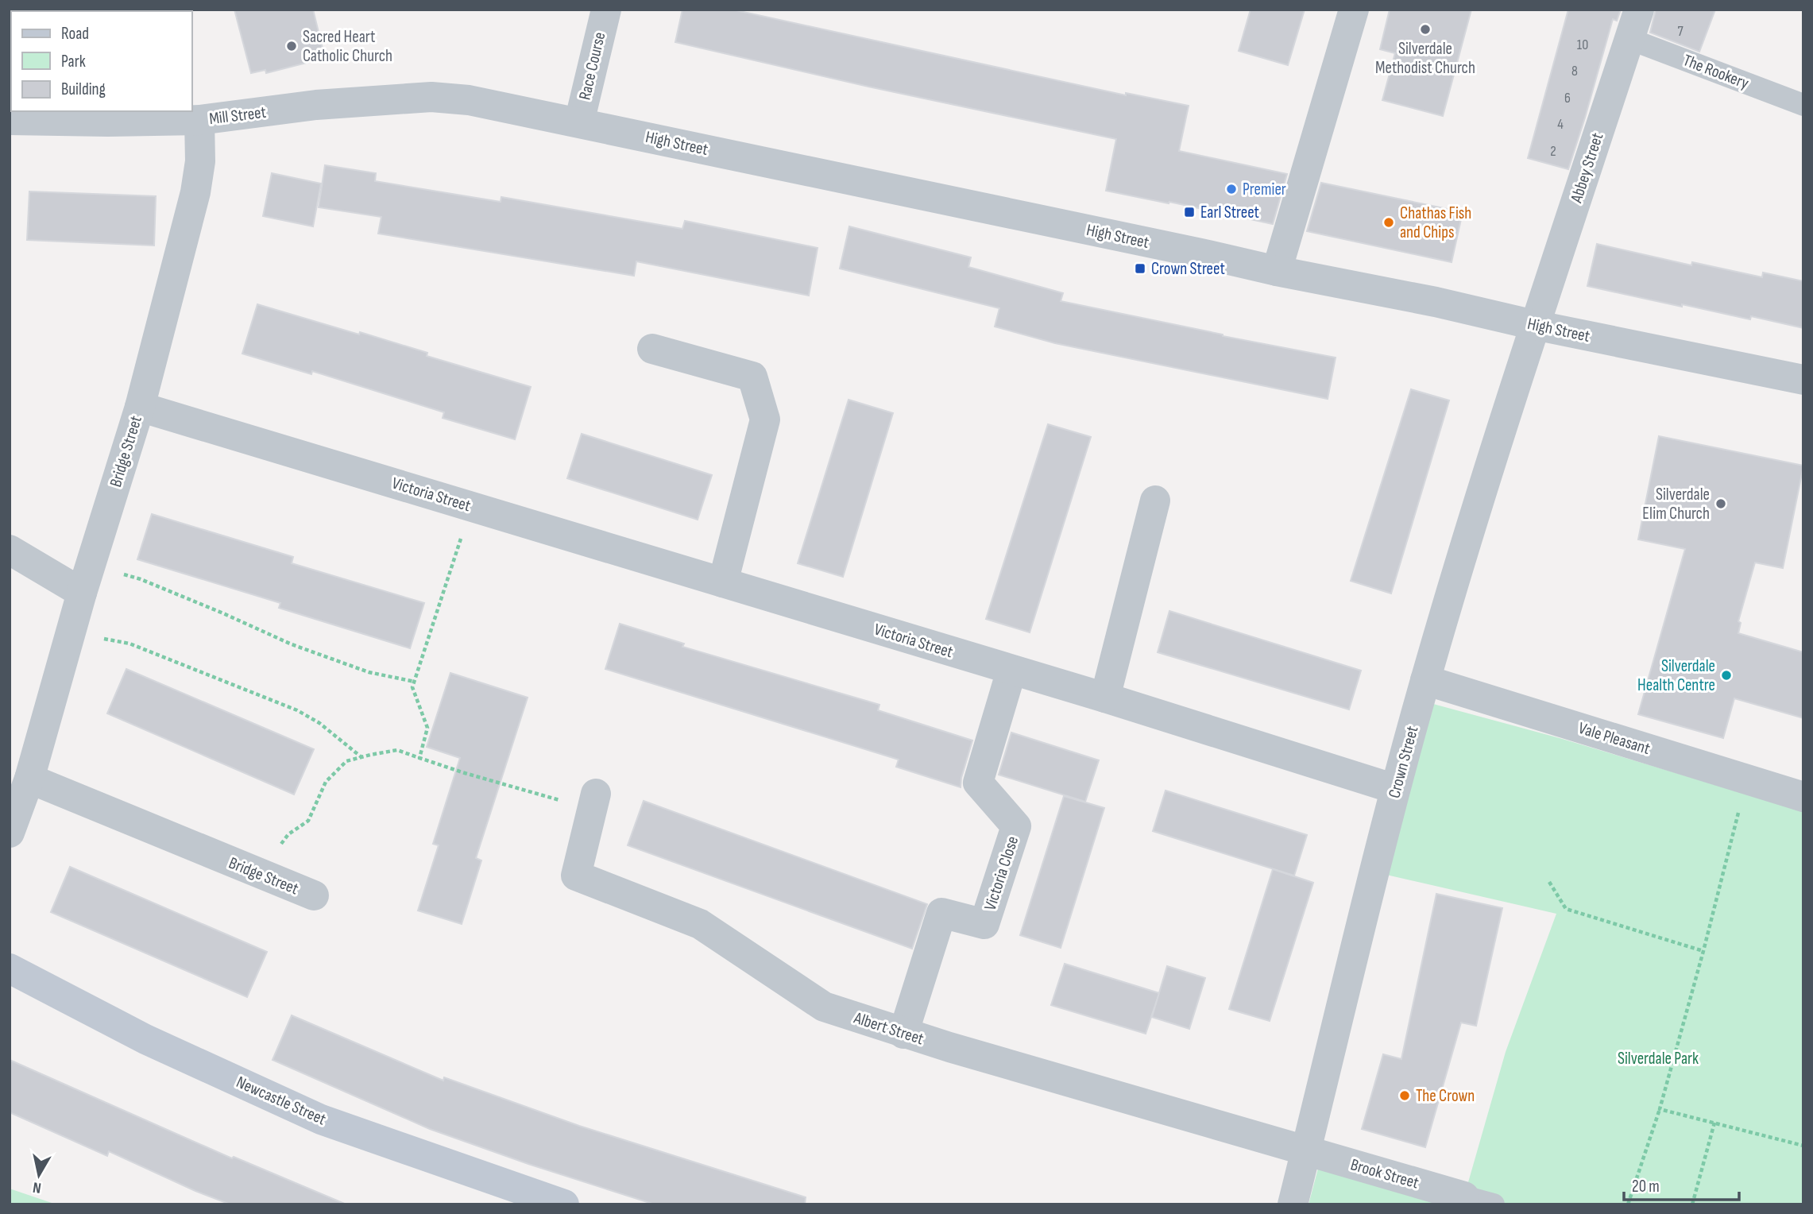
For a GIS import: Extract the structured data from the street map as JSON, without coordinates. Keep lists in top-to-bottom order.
{
  "streets": {
    "main road": ["Newcastle Street"],
    "street": [
      "Race Course",
      "Mill Street",
      "High Street",
      "Abbey Street",
      "Bridge Street",
      "Victoria Street",
      "Vale Pleasant",
      "Crown Street",
      "Victoria Close",
      "Albert Street",
      "Brook Street"
    ],
    "lane": ["The Rookery"]
  },
  "crossings": [
    ["Race Course", "High Street"],
    ["The Rookery", "Abbey Street"],
    ["Mill Street", "High Street"],
    ["Mill Street", "Bridge Street"],
    ["High Street", "Abbey Street"],
    ["High Street", "Crown Street"],
    ["Abbey Street", "Crown Street"],
    ["Bridge Street", "Victoria Street"],
    ["Victoria Street", "Crown Street"],
    ["Victoria Street", "Victoria Close"],
    ["Vale Pleasant", "Crown Street"],
    ["Crown Street", "Albert Street"],
    ["Crown Street", "Brook Street"],
    ["Victoria Close", "Albert Street"],
    ["Albert Street", "Brook Street"]
  ],
  "parks": ["Silverdale Park"],
  "places": {
    "other": [
      "Silverdale Methodist Church",
      "Sacred Heart Catholic Church",
      "Premier",
      "Chathas Fish and Chips",
      "Silverdale Elim Church",
      "Silverdale Health Centre",
      "The Crown"
    ],
    "transit": ["Earl Street", "Crown Street"]
  },
  "house_numbers": [
    "7",
    "10",
    "8",
    "6",
    "4",
    "2"
  ],
  "legend": ["Road", "Park", "Building"],
  "scale_bar": "20 m",
  "north": "bottom"
}
